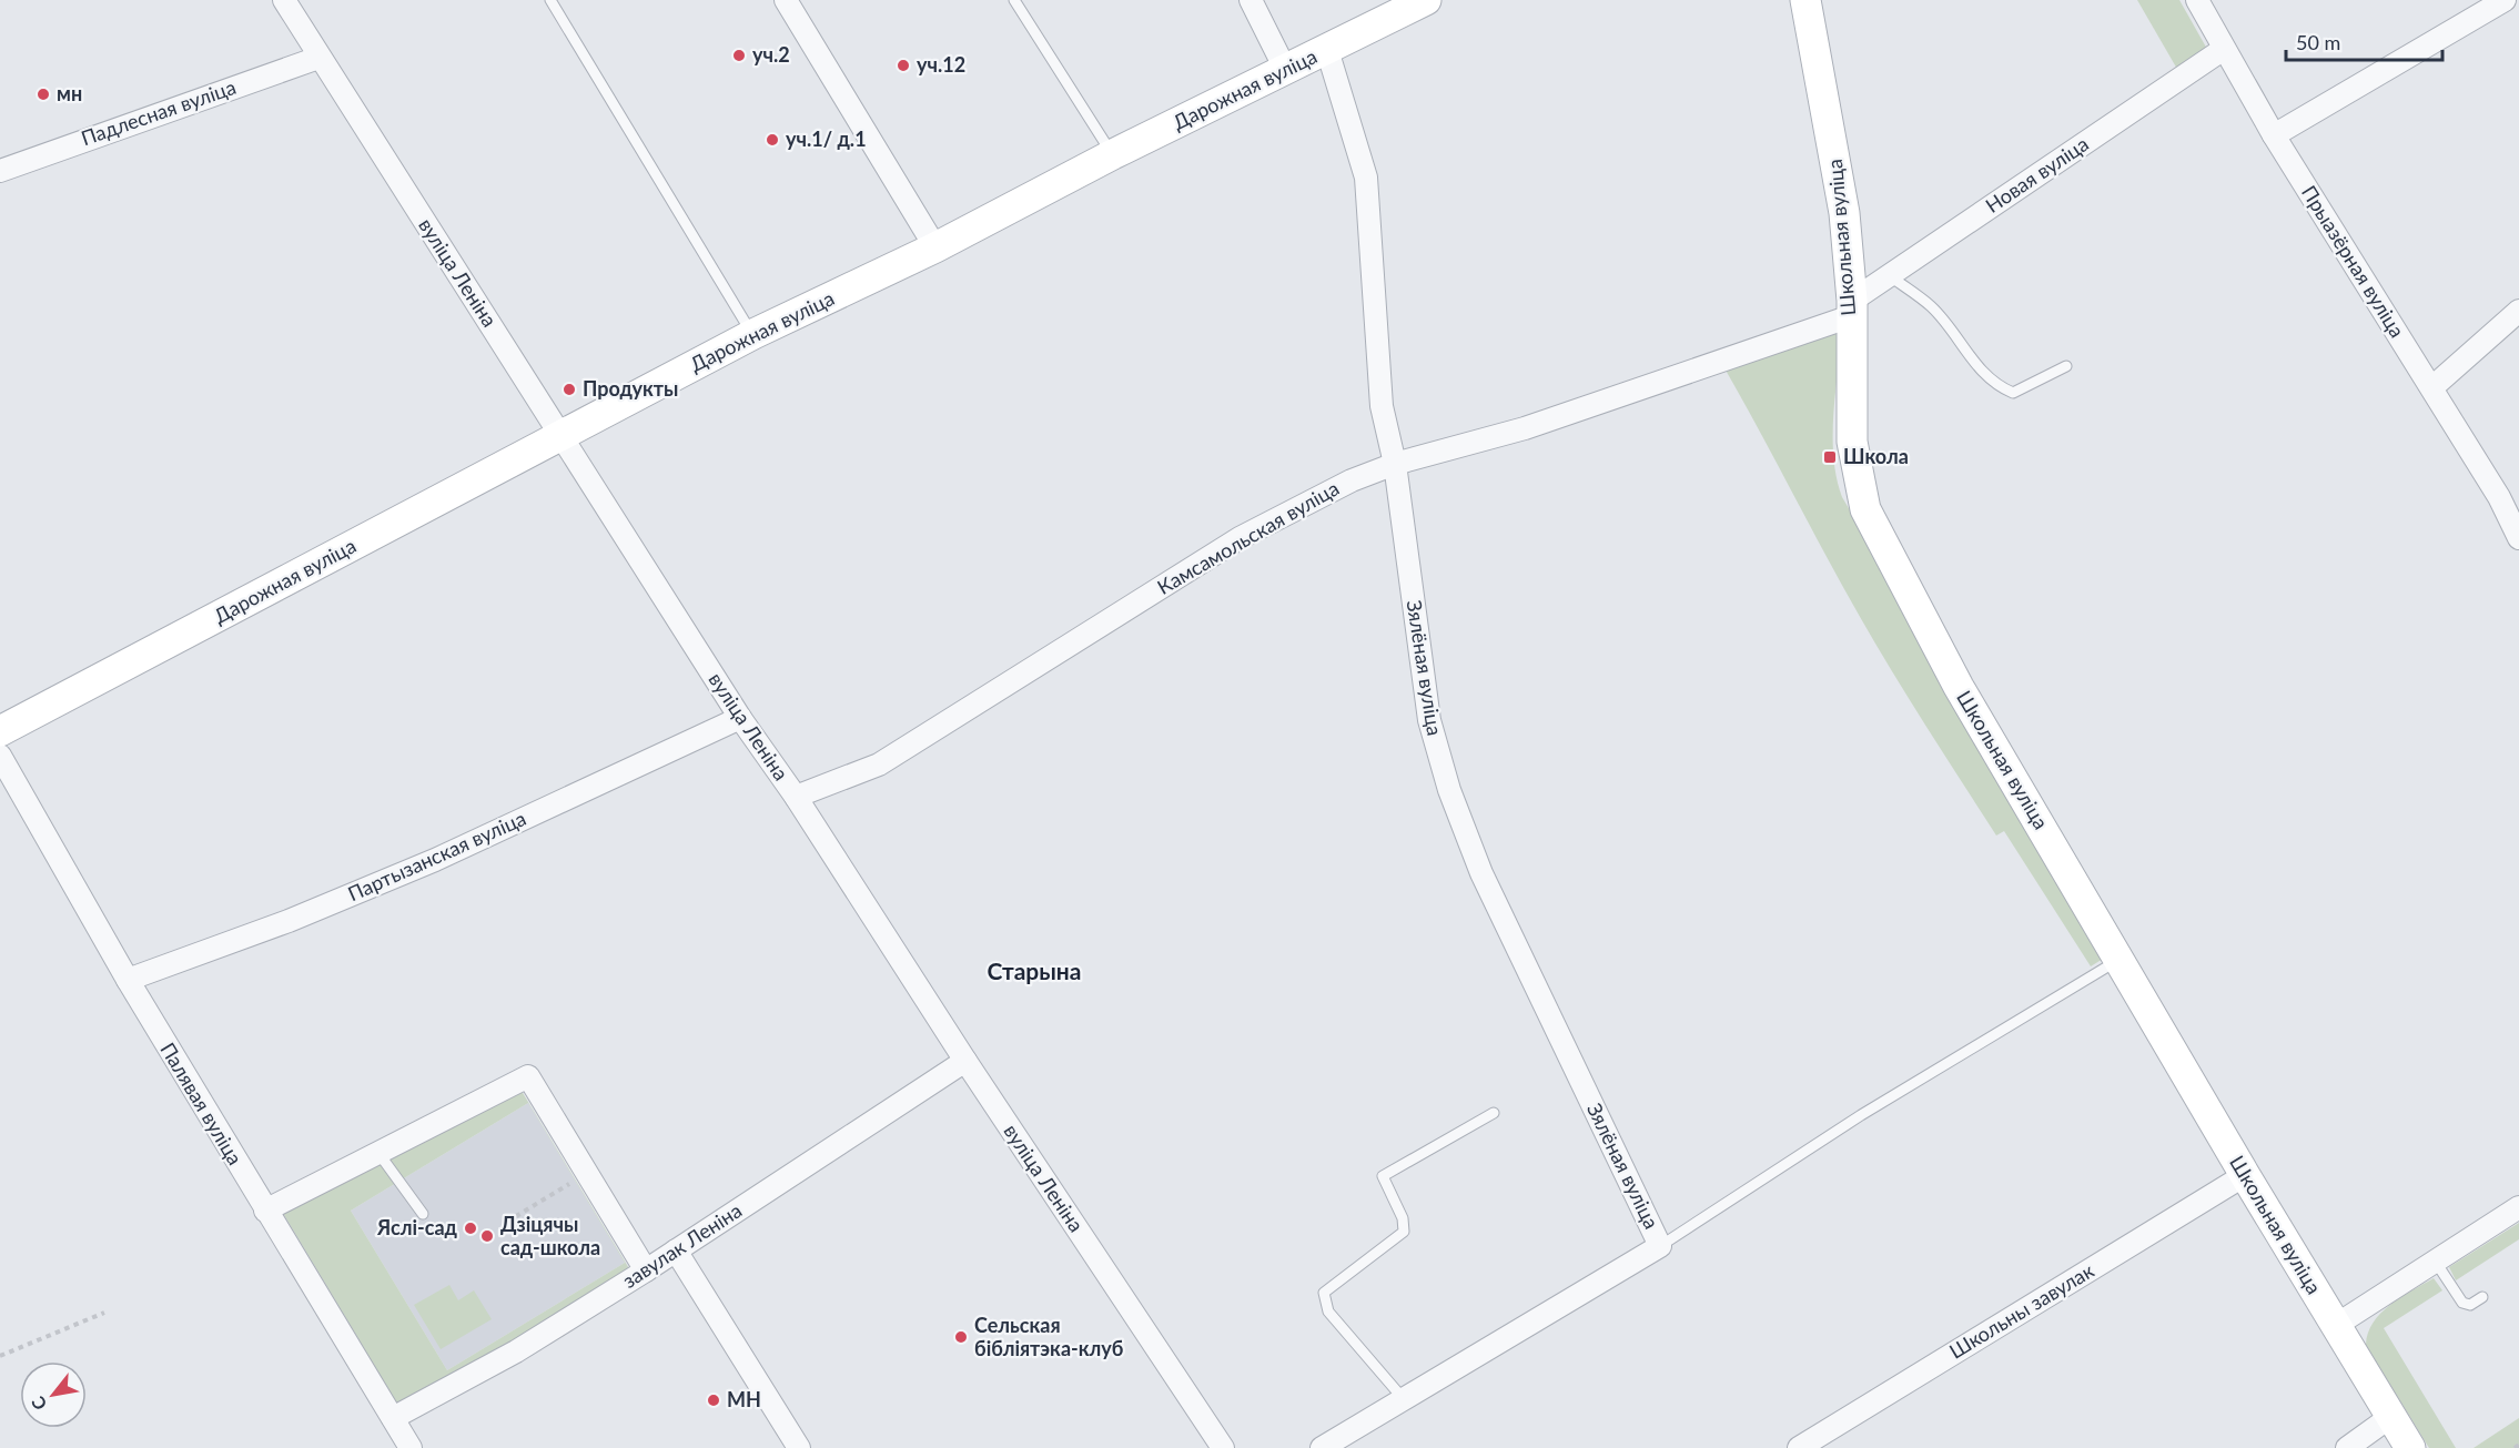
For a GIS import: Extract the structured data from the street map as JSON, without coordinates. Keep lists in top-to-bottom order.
{
  "streets": {
    "main road": ["Дарожная вуліца", "Школьная вуліца"],
    "street": [
      "Падлесная вуліца",
      "Новая вуліца",
      "Прыазёрная вуліца",
      "вуліца Леніна",
      "Камсамольская вуліца",
      "Зялёная вуліца",
      "Партызанская вуліца",
      "Палявая вуліца",
      "завулак Леніна",
      "Школьны завулак"
    ]
  },
  "crossings": [
    ["Дарожная вуліца", "вуліца Леніна"],
    ["Дарожная вуліца", "Зялёная вуліца"],
    ["Падлесная вуліца", "вуліца Леніна"],
    ["Новая вуліца", "Школьная вуліца"],
    ["Новая вуліца", "Прыазёрная вуліца"],
    ["Новая вуліца", "Камсамольская вуліца"],
    ["Школьная вуліца", "Камсамольская вуліца"],
    ["Школьная вуліца", "Школьны завулак"],
    ["вуліца Леніна", "Камсамольская вуліца"],
    ["вуліца Леніна", "Партызанская вуліца"],
    ["вуліца Леніна", "завулак Леніна"],
    ["Камсамольская вуліца", "Зялёная вуліца"],
    ["Партызанская вуліца", "Палявая вуліца"],
    ["Палявая вуліца", "завулак Леніна"]
  ],
  "districts": ["Старына"],
  "places": {
    "other": [
      "уч.2",
      "уч.12",
      "мн",
      "уч.1/ д.1",
      "Продукты",
      "Яслі-сад",
      "Дзіцячы сад-школа",
      "Сельская бібліятэка-клуб",
      "МН"
    ],
    "transit": ["Школа"]
  },
  "scale_bar": "50 m",
  "north": "bottom left"
}
